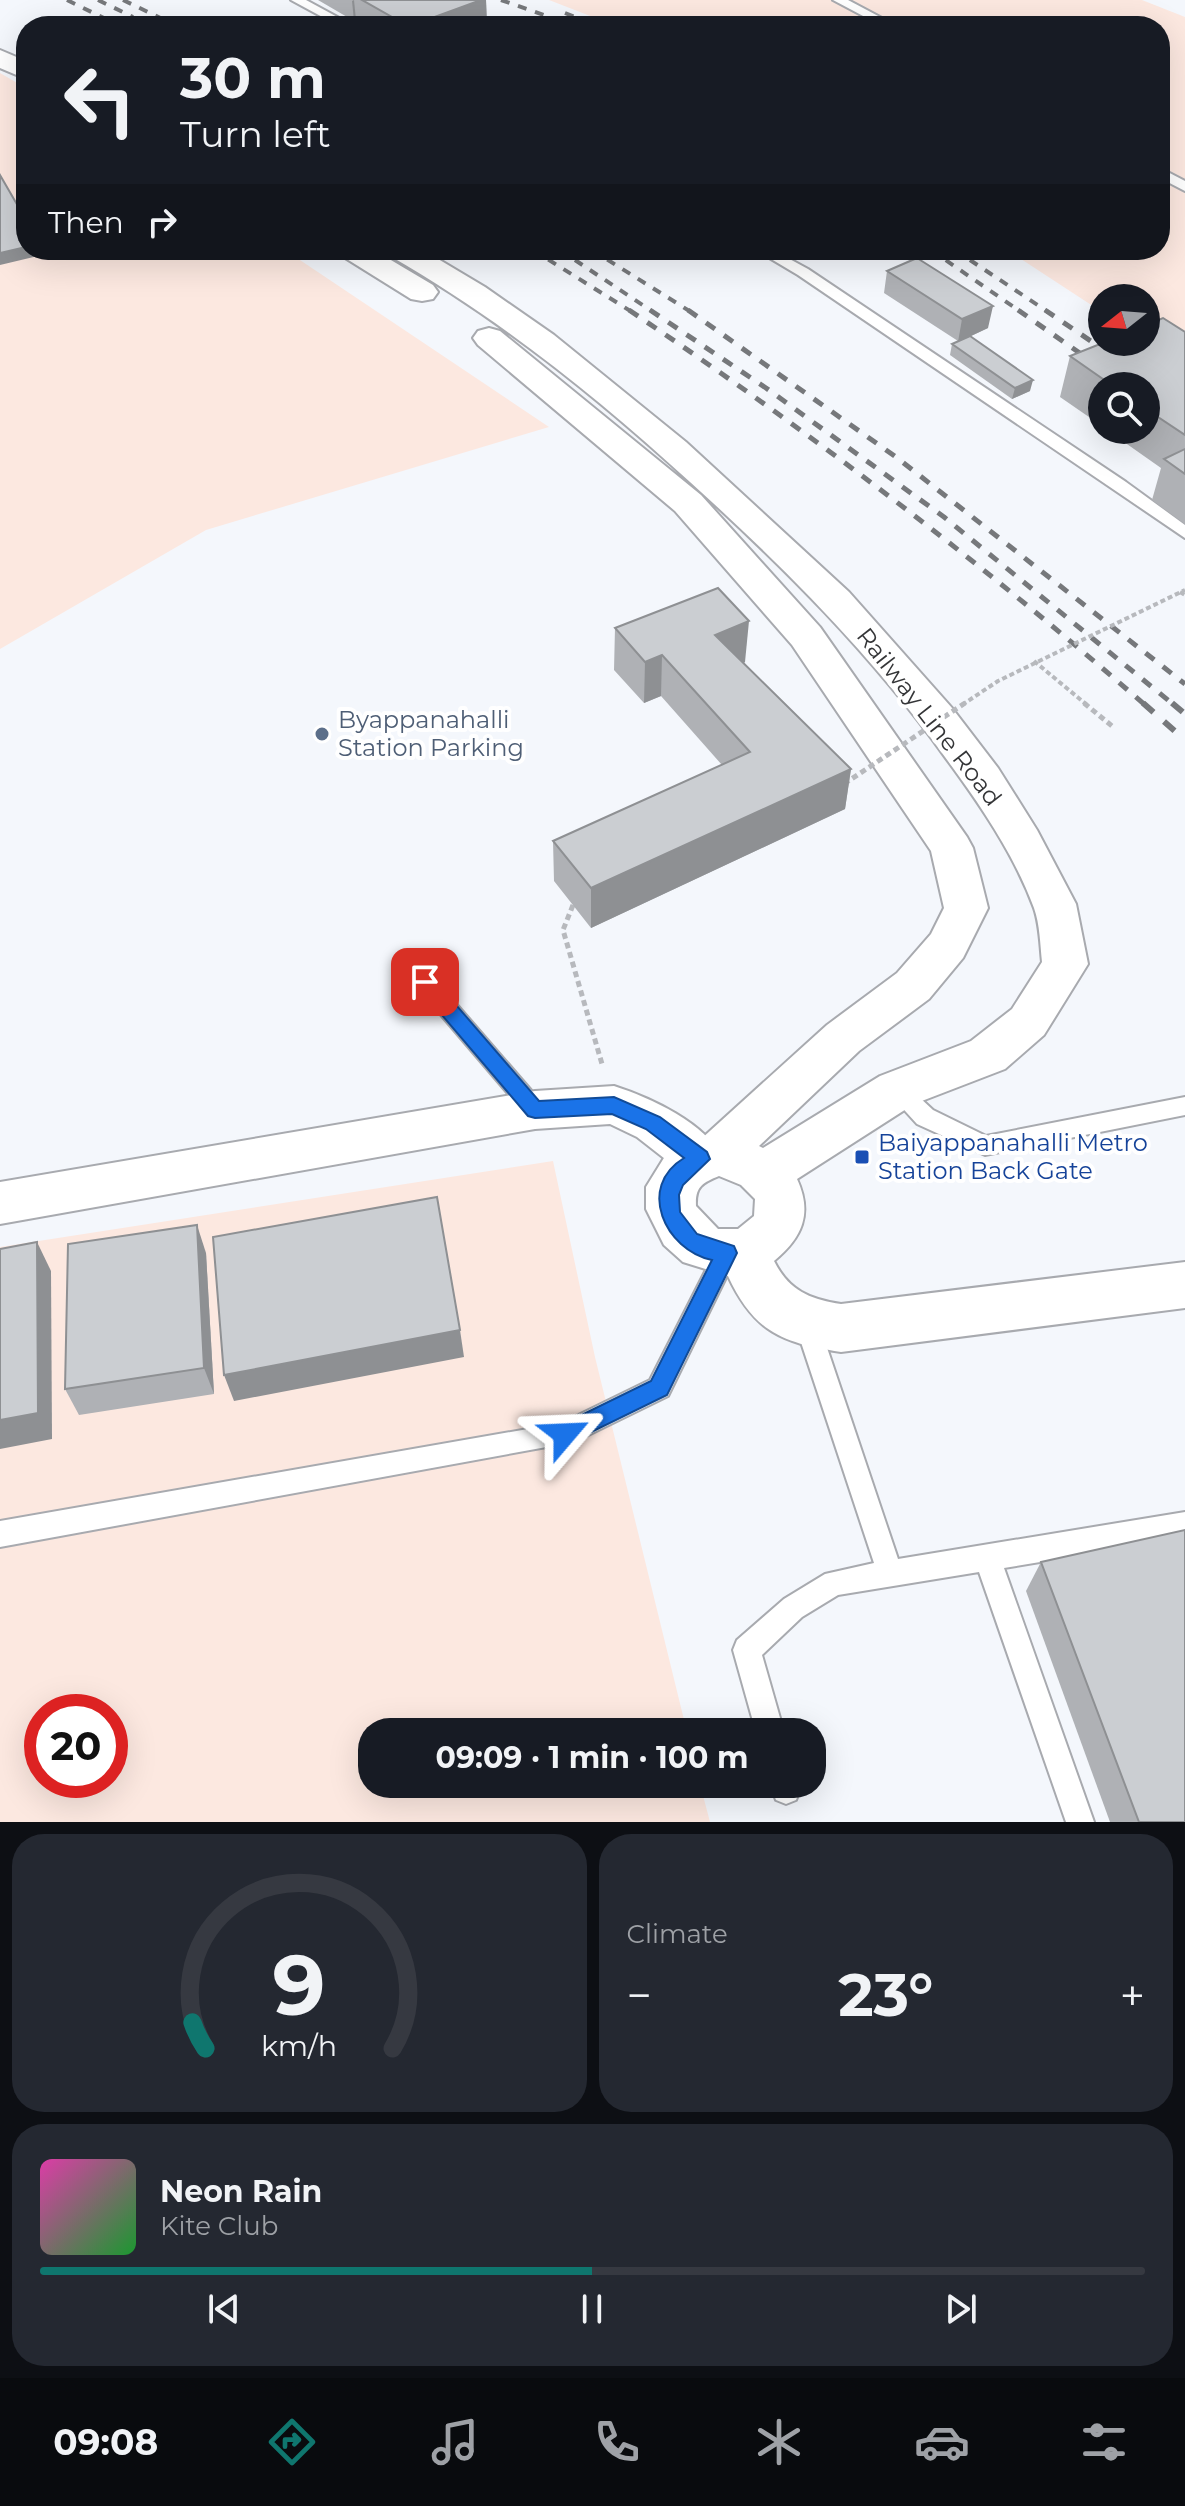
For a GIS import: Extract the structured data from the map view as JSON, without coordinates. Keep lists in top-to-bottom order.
{
  "streets": {
    "main road": ["Railway Line Road"]
  },
  "places": {
    "other": ["Byappanahalli Station Parking"],
    "transit": ["Baiyappanahalli Metro Station Back Gate"]
  },
  "north": "left",
  "page": {
    "turn": ["30 m", "Turn left"],
    "then": "Then",
    "limit": "20",
    "trip": "09:09 · 1 min · 100 m",
    "tile": "Climate",
    "heat": ["−", "23°", "+"],
    "song": ["Neon Rain", "Kite Club"],
    "tabs": "09:08",
    "gauge": ["9", "km/h"]
  }
}
